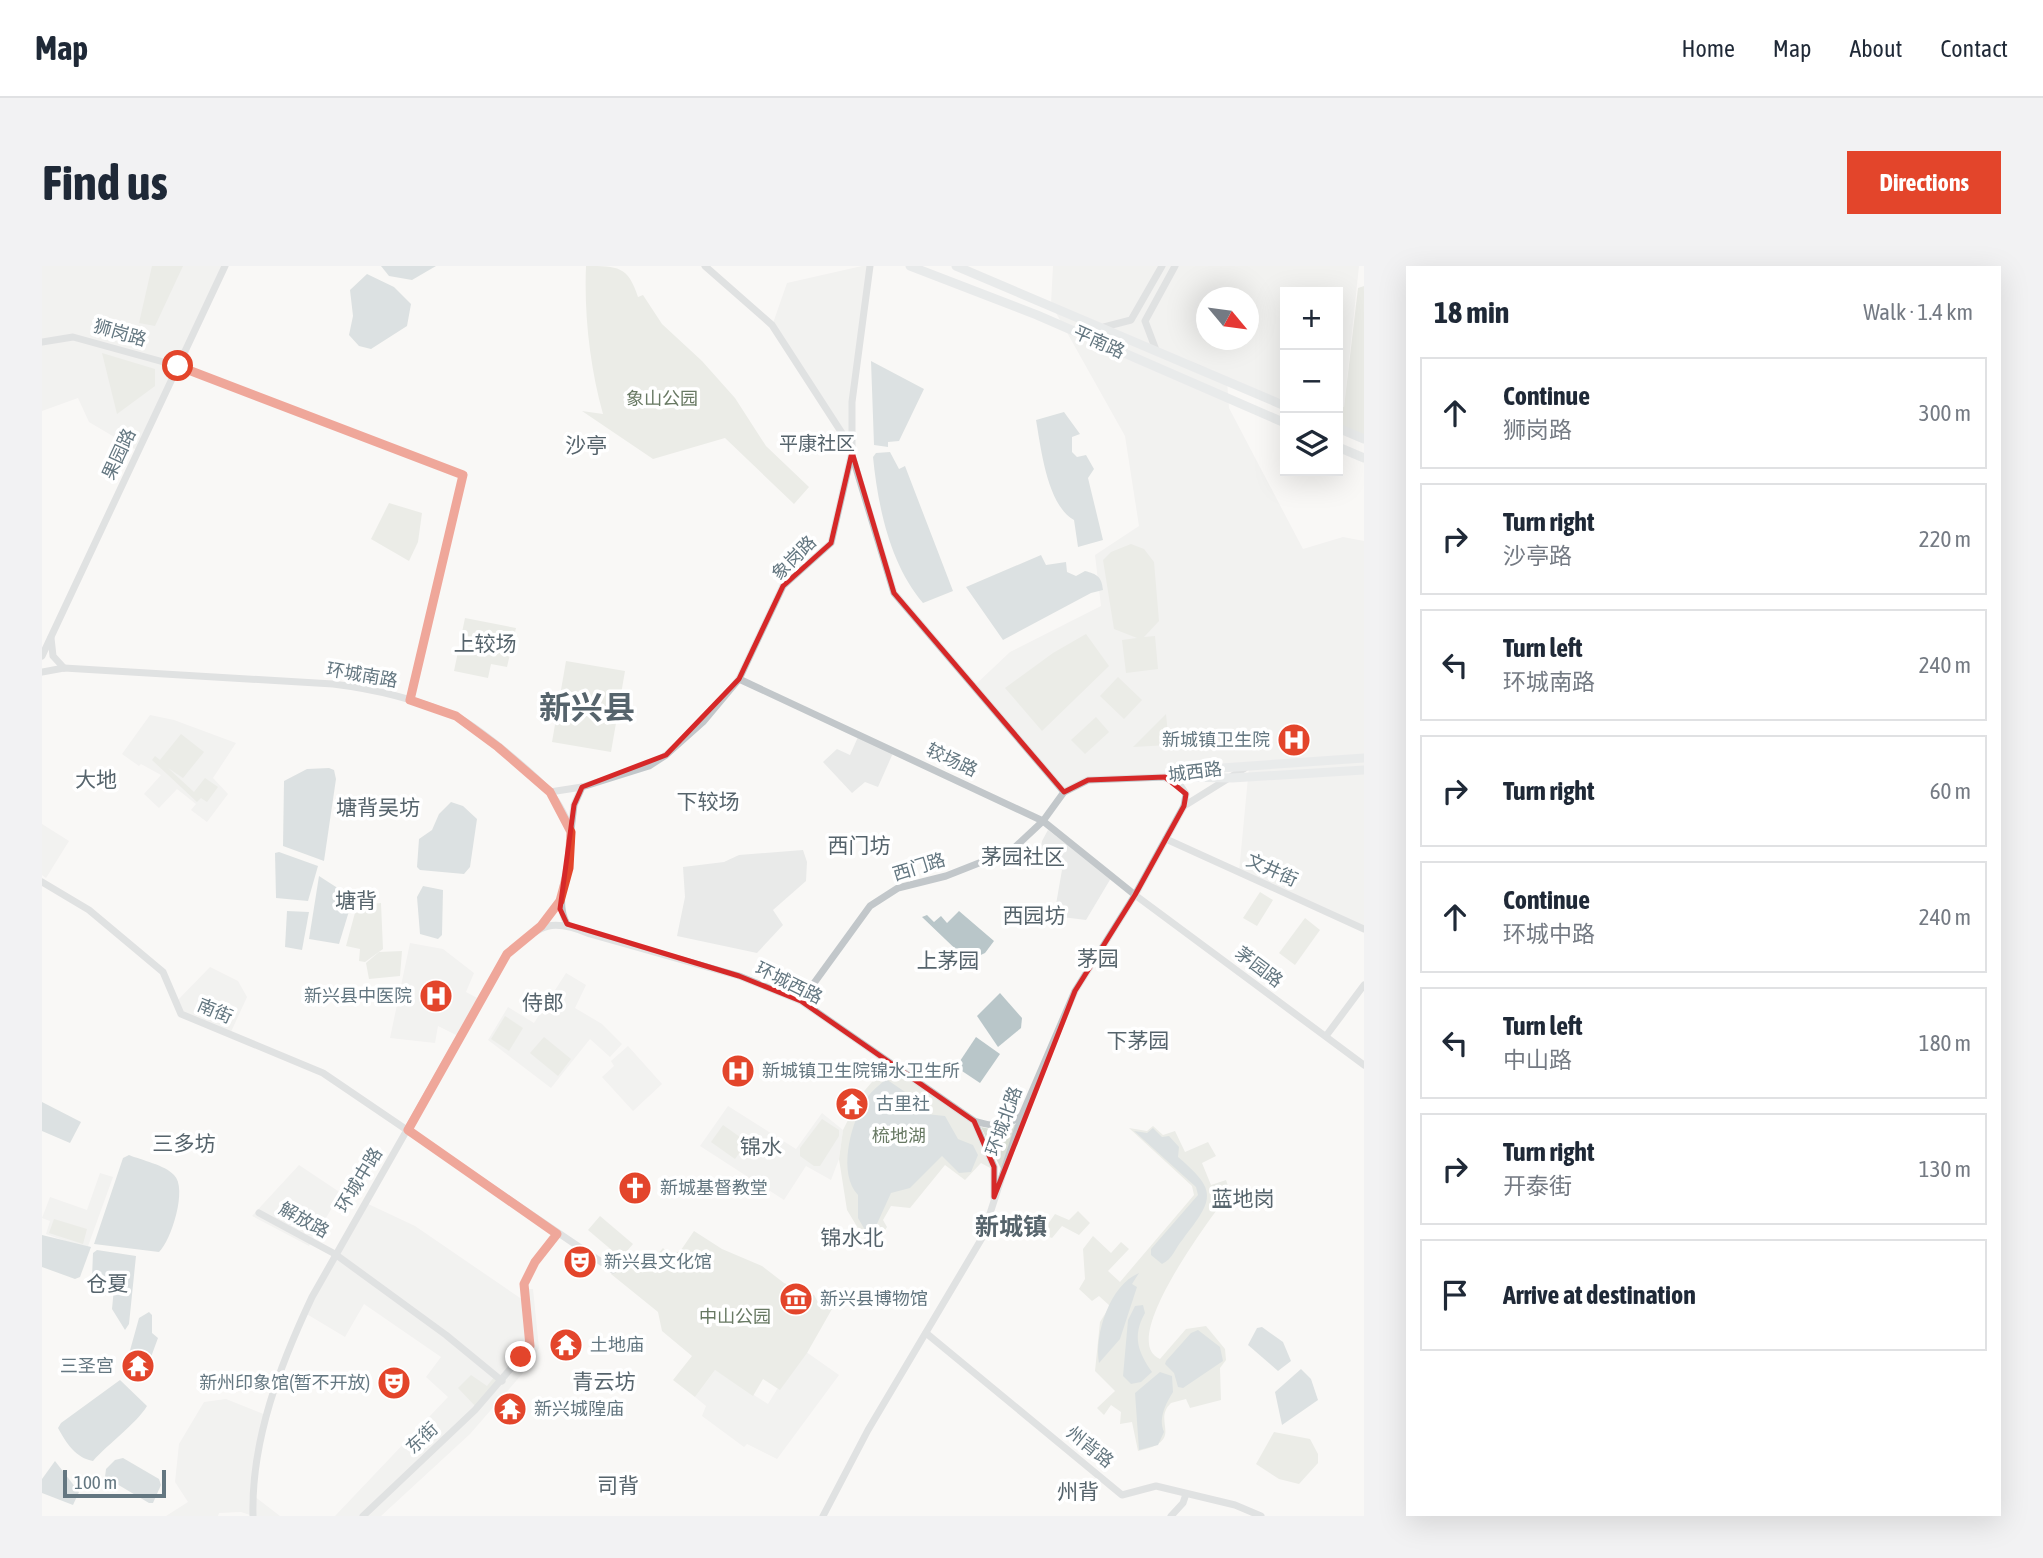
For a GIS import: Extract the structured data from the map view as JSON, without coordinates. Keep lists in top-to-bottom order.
{
  "streets": {
    "main road": ["平南路", "城西路"],
    "street": [
      "狮岗路",
      "果园路",
      "象岗路",
      "环城南路",
      "较场路",
      "西门路",
      "文井街",
      "茅园路",
      "环城西路",
      "南街",
      "环城北路",
      "环城中路",
      "解放路",
      "东街",
      "州背路"
    ]
  },
  "crossings": [
    ["狮岗路", "果园路"],
    ["狮岗路", "环城南路"],
    ["象岗路", "环城南路"],
    ["象岗路", "较场路"],
    ["较场路", "西门路"],
    ["较场路", "茅园路"],
    ["较场路", "环城北路"],
    ["城西路", "环城北路"],
    ["西门路", "环城西路"],
    ["文井街", "环城北路"],
    ["茅园路", "环城北路"],
    ["环城西路", "环城北路"],
    ["南街", "环城中路"],
    ["南街", "东街"],
    ["环城北路", "州背路"],
    ["环城中路", "解放路"],
    ["解放路", "东街"]
  ],
  "districts": [
    "平康社区",
    "沙亭",
    "上较场",
    "新兴县",
    "大地",
    "下较场",
    "塘背吴坊",
    "西门坊",
    "茅园社区",
    "塘背",
    "西园坊",
    "茅园",
    "上茅园",
    "侍郎",
    "下茅园",
    "三多坊",
    "锦水",
    "蓝地岗",
    "新城镇",
    "锦水北",
    "仓夏",
    "青云坊",
    "司背",
    "州背"
  ],
  "parks": ["象山公园", "梳地湖", "中山公园"],
  "places": {
    "hospital": ["新城镇卫生院", "新兴县中医院", "新城镇卫生院锦水卫生所"],
    "temple": [
      "古里社",
      "土地庙",
      "三圣宫",
      "新兴城隍庙"
    ],
    "church": ["新城基督教堂"],
    "theatre": ["新兴县文化馆", "新州印象馆(暂不开放)"],
    "museum": ["新兴县博物馆"]
  },
  "scale_bar": "100 m",
  "north": "bottom right",
  "page": {
    "header": "Map",
    "nav": [
      "Home",
      "Map",
      "About",
      "Contact"
    ],
    "buttons": "Directions",
    "title": "Find us",
    "heading": ["18 min", "Walk · 1.4 km"],
    "map_buttons": ["+", "−"],
    "list": [
      ["Continue", "狮岗路", "300 m"],
      ["Turn right", "沙亭路", "220 m"],
      ["Turn left", "环城南路", "240 m"],
      ["Turn right", "60 m"],
      ["Continue", "环城中路", "240 m"],
      ["Turn left", "中山路", "180 m"],
      ["Turn right", "开泰街", "130 m"],
      "Arrive at destination"
    ],
    "scale": "100 m"
  }
}
